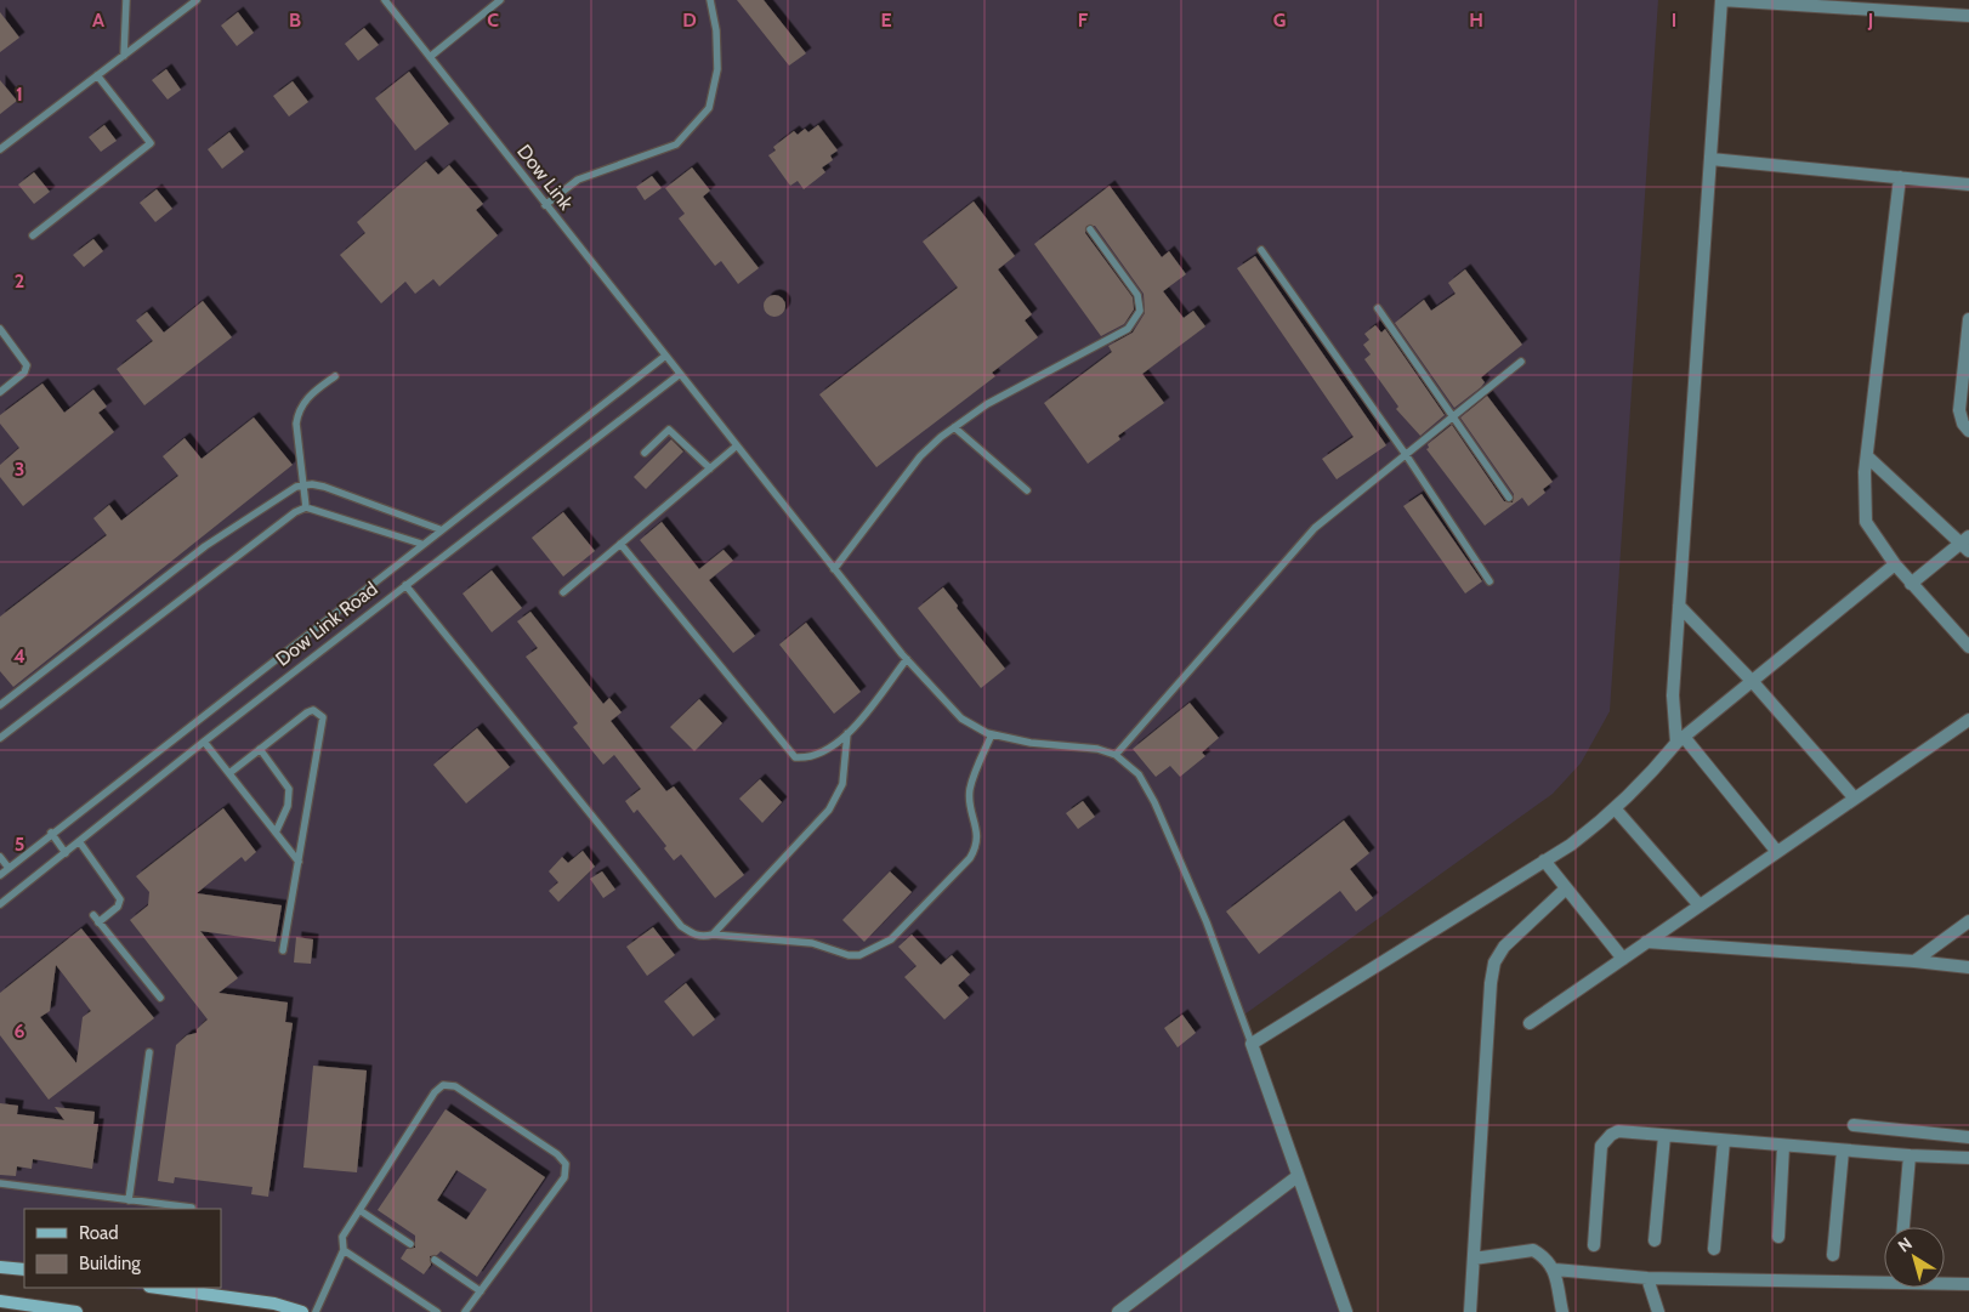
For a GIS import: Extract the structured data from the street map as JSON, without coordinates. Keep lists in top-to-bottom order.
{
  "streets": {
    "lane": ["Dow Link", "Dow Link Road"]
  },
  "crossings": [
    ["Dow Link", "Dow Link Road"]
  ],
  "legend": ["Road", "Building"],
  "north": "top left",
  "grid": {
    "columns": [
      "A",
      "B",
      "C",
      "D",
      "E",
      "F",
      "G",
      "H",
      "I",
      "J"
    ],
    "rows": [
      "1",
      "2",
      "3",
      "4",
      "5",
      "6"
    ]
  }
}
